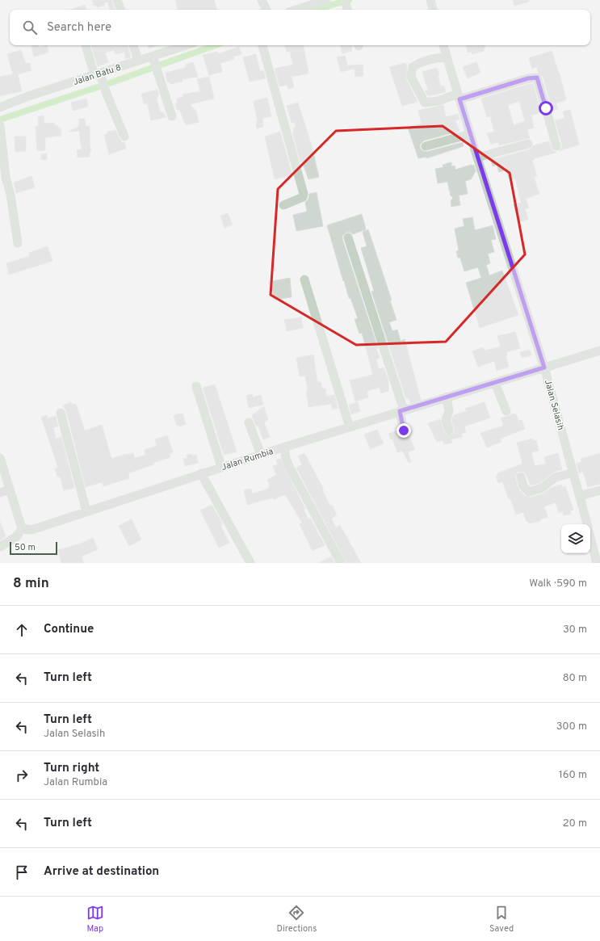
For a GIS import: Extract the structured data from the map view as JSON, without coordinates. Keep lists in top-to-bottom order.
{
  "streets": {
    "street": ["Jalan Batu 8", "Jalan Selasih", "Jalan Rumbia"]
  },
  "crossings": [
    ["Jalan Selasih", "Jalan Rumbia"]
  ],
  "scale_bar": "50 m",
  "page": {
    "search": "Search here",
    "scale": "50 m",
    "heading": ["8 min", "Walk · 590 m"],
    "list": [
      ["Continue", "30 m"],
      ["Turn left", "80 m"],
      ["Turn left", "Jalan Selasih", "300 m"],
      ["Turn right", "Jalan Rumbia", "160 m"],
      ["Turn left", "20 m"],
      "Arrive at destination"
    ],
    "nav": ["Map", "Directions", "Saved"]
  }
}
